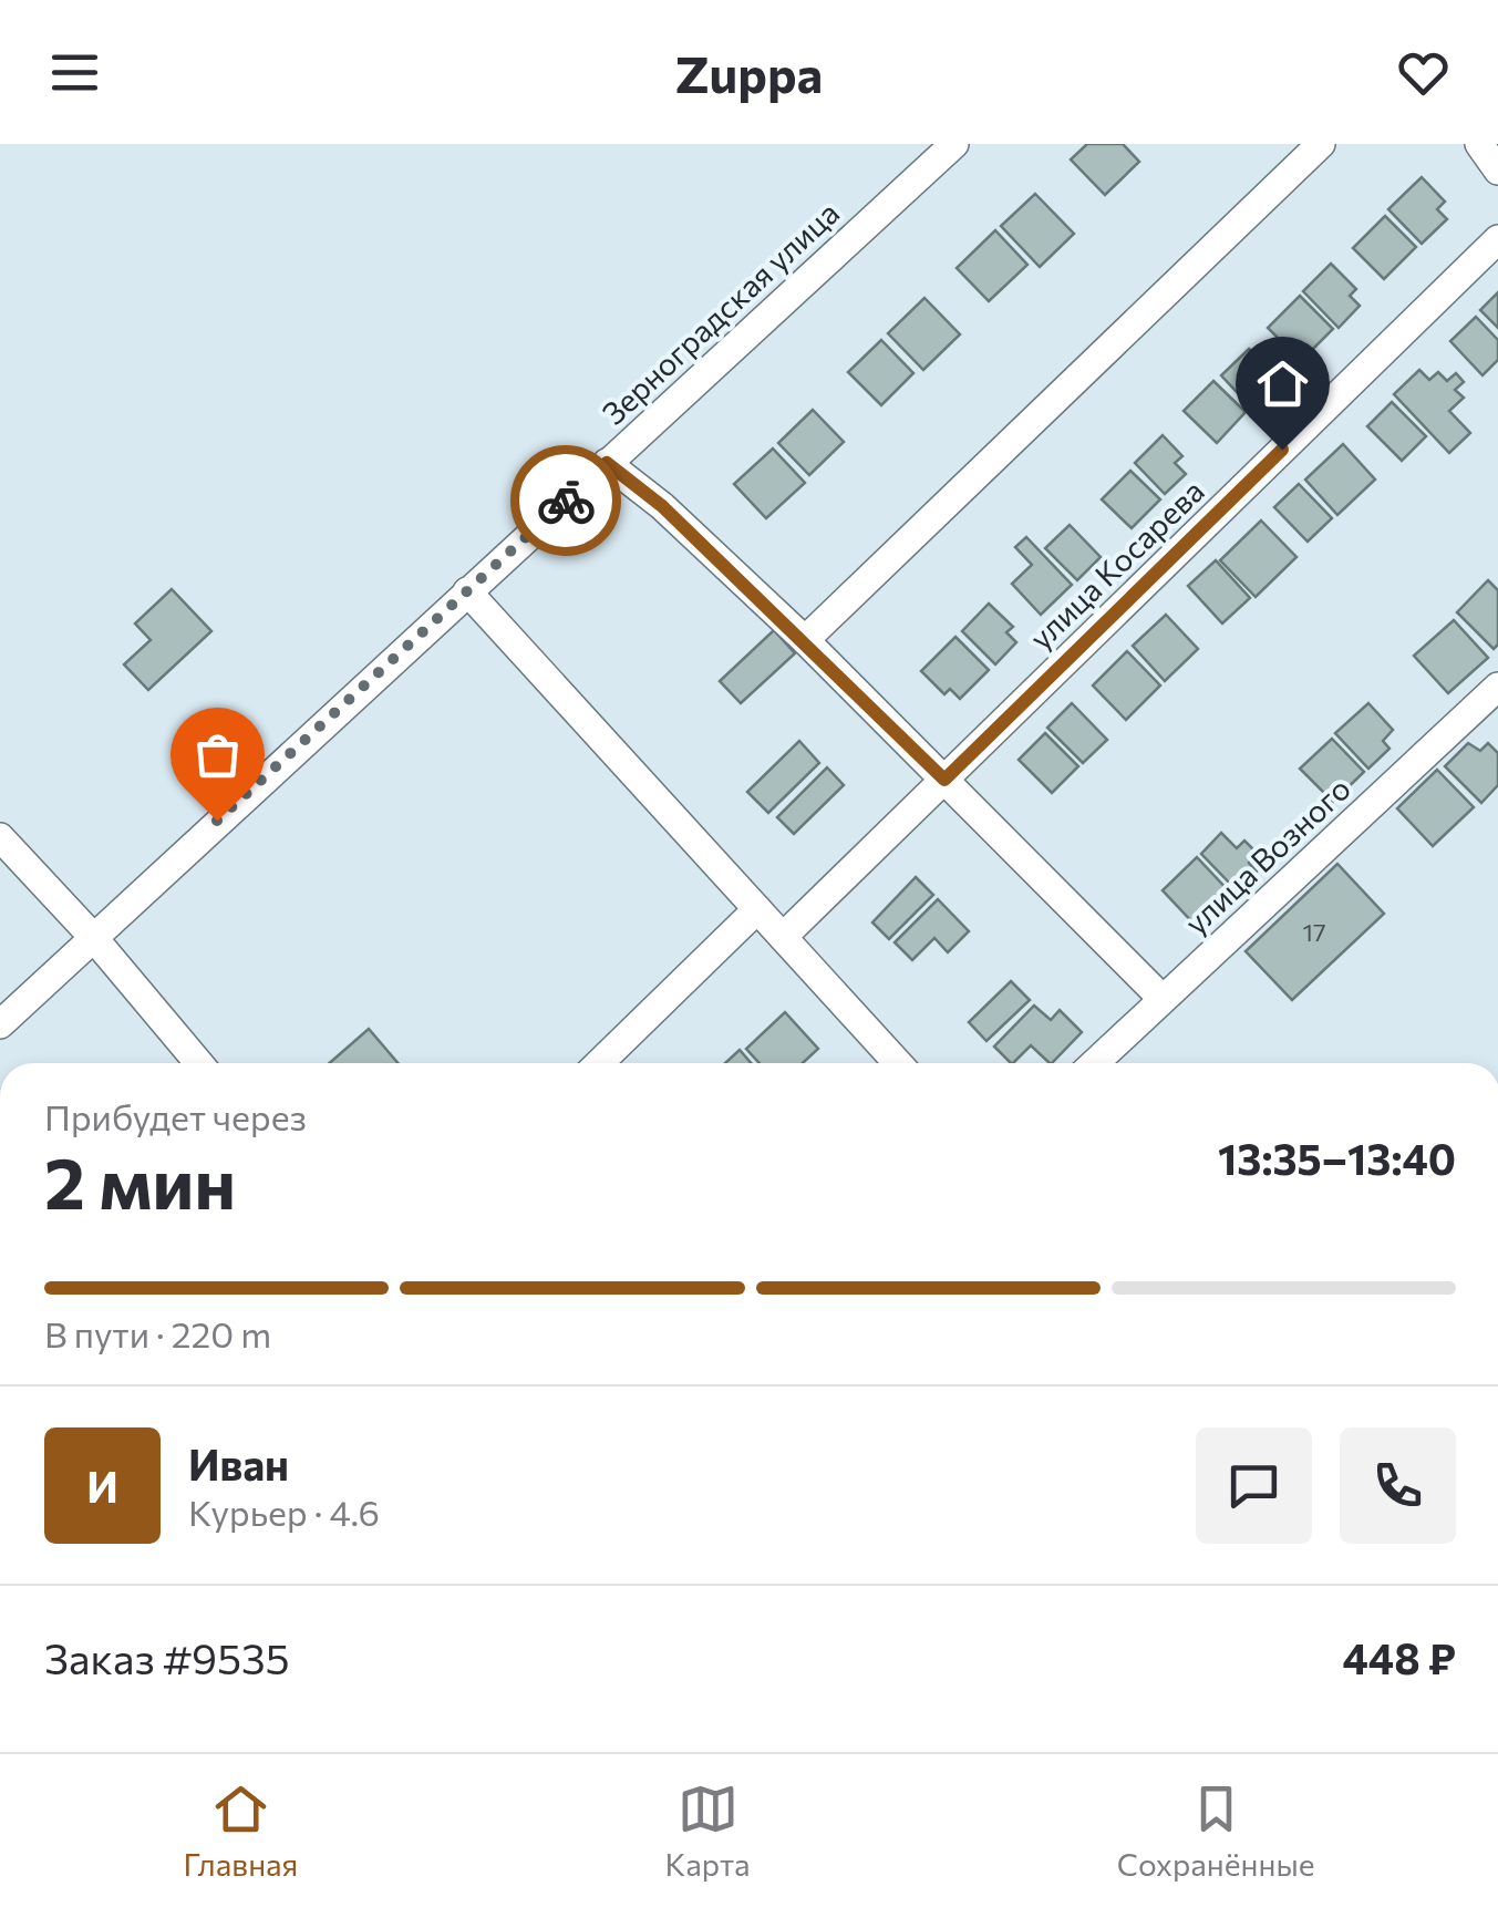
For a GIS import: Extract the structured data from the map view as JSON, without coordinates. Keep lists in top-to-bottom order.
{
  "streets": {
    "street": ["Зерноградская улица", "улица Косарева", "улица Возного"]
  },
  "house_numbers": ["17"],
  "page": {
    "header": "Zuppa",
    "heading": ["2 мин", "Прибудет через", "13:35–13:40"],
    "panel": [
      "Иван",
      "Курьер · 4.6",
      "Заказ #9535",
      "448 ₽"
    ],
    "bar": "В пути · 220 m",
    "round": "И",
    "tabs": ["Главная", "Карта", "Сохранённые"]
  }
}
